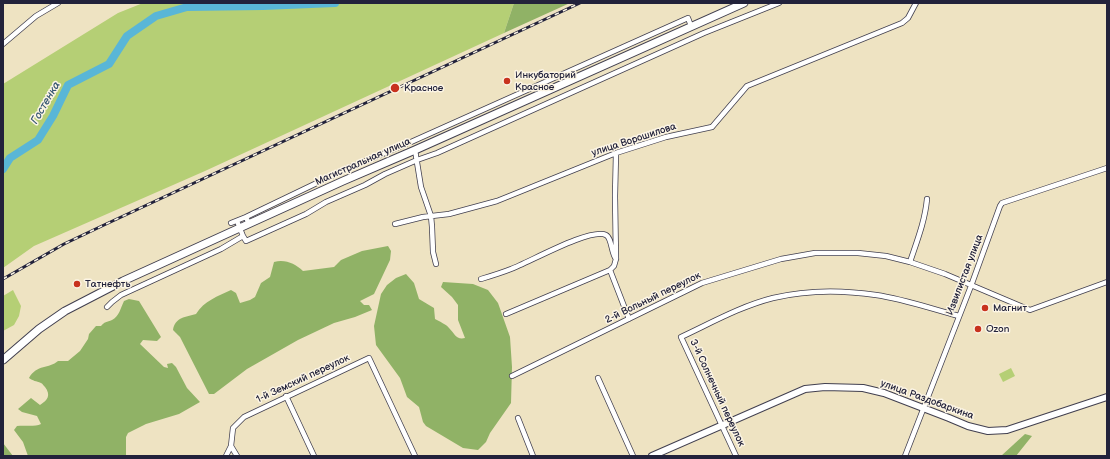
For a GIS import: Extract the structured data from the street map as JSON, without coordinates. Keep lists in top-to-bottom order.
{
  "streets": {
    "main road": ["Магистральная улица"],
    "street": [
      "улица Ворошилова",
      "Извилистая улица",
      "2-й Вольный переулок",
      "1-й Земский переулок",
      "3-й Солнечный переулок",
      "улица Раздобаркина"
    ]
  },
  "crossings": [
    ["Извилистая улица", "2-й Вольный переулок"],
    ["Извилистая улица", "3-й Солнечный переулок"],
    ["Извилистая улица", "улица Раздобаркина"],
    ["3-й Солнечный переулок", "улица Раздобаркина"]
  ],
  "water": ["Гостенка"],
  "places": [
    "Инкубаторий Красное",
    "Красное",
    "Татнефть",
    "Магнит",
    "Ozon"
  ]
}
